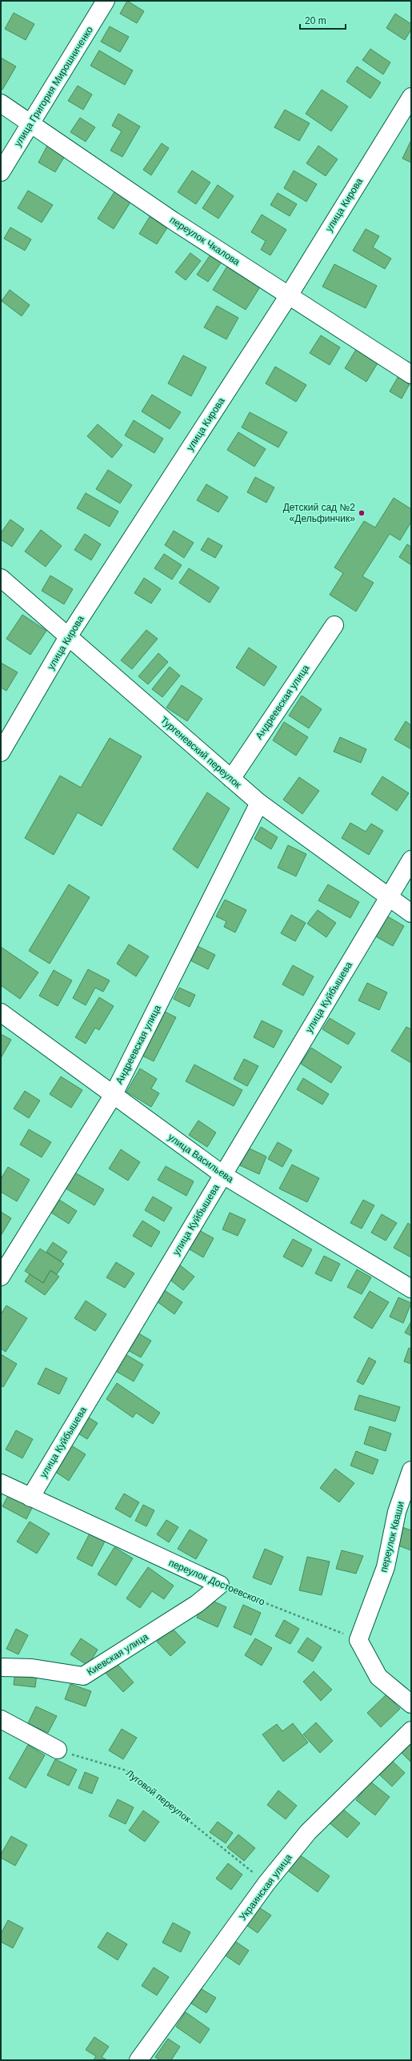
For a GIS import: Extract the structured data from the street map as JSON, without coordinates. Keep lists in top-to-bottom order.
{
  "streets": {
    "street": [
      "улица Григория Мирошниченко",
      "улица Кирова",
      "переулок Чкалова",
      "Андреевская улица",
      "Тургеневский переулок",
      "улица Куйбышева",
      "улица Васильева",
      "переулок Кваши",
      "переулок Достоевского",
      "Киевская улица",
      "Украинская улица"
    ],
    "path": ["Луговой переулок"]
  },
  "crossings": [
    ["улица Григория Мирошниченко", "переулок Чкалова"],
    ["улица Кирова", "переулок Чкалова"],
    ["улица Кирова", "Тургеневский переулок"],
    ["Андреевская улица", "Тургеневский переулок"],
    ["Андреевская улица", "улица Васильева"],
    ["Тургеневский переулок", "улица Куйбышева"],
    ["улица Куйбышева", "улица Васильева"],
    ["улица Куйбышева", "переулок Достоевского"],
    ["переулок Кваши", "переулок Достоевского"],
    ["переулок Достоевского", "Киевская улица"],
    ["Луговой переулок", "Украинская улица"]
  ],
  "places": ["Детский сад №2 «Дельфинчик»"],
  "scale_bar": "20 m"
}
